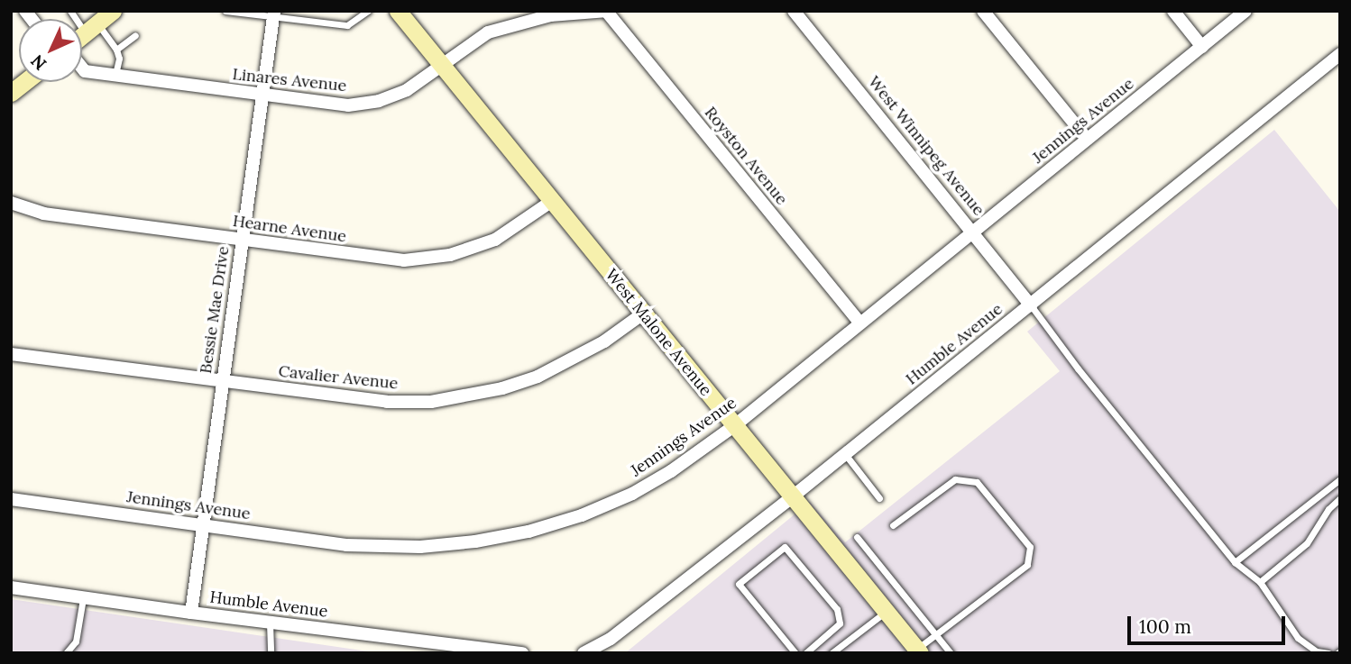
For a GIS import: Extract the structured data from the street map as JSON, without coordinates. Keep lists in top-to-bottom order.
{
  "streets": {
    "street": [
      "Linares Avenue",
      "Jennings Avenue",
      "West Winnipeg Avenue",
      "Royston Avenue",
      "Hearne Avenue",
      "Bessie Mae Drive",
      "West Malone Avenue",
      "Humble Avenue",
      "Cavalier Avenue"
    ]
  },
  "crossings": [
    ["Linares Avenue", "Royston Avenue"],
    ["Linares Avenue", "Bessie Mae Drive"],
    ["Linares Avenue", "West Malone Avenue"],
    ["Jennings Avenue", "West Winnipeg Avenue"],
    ["Jennings Avenue", "Royston Avenue"],
    ["Jennings Avenue", "Bessie Mae Drive"],
    ["Jennings Avenue", "West Malone Avenue"],
    ["West Winnipeg Avenue", "Humble Avenue"],
    ["Hearne Avenue", "Bessie Mae Drive"],
    ["Hearne Avenue", "West Malone Avenue"],
    ["Bessie Mae Drive", "Humble Avenue"],
    ["Bessie Mae Drive", "Cavalier Avenue"],
    ["West Malone Avenue", "Humble Avenue"],
    ["West Malone Avenue", "Cavalier Avenue"]
  ],
  "scale_bar": "100 m",
  "north": "bottom left"
}
